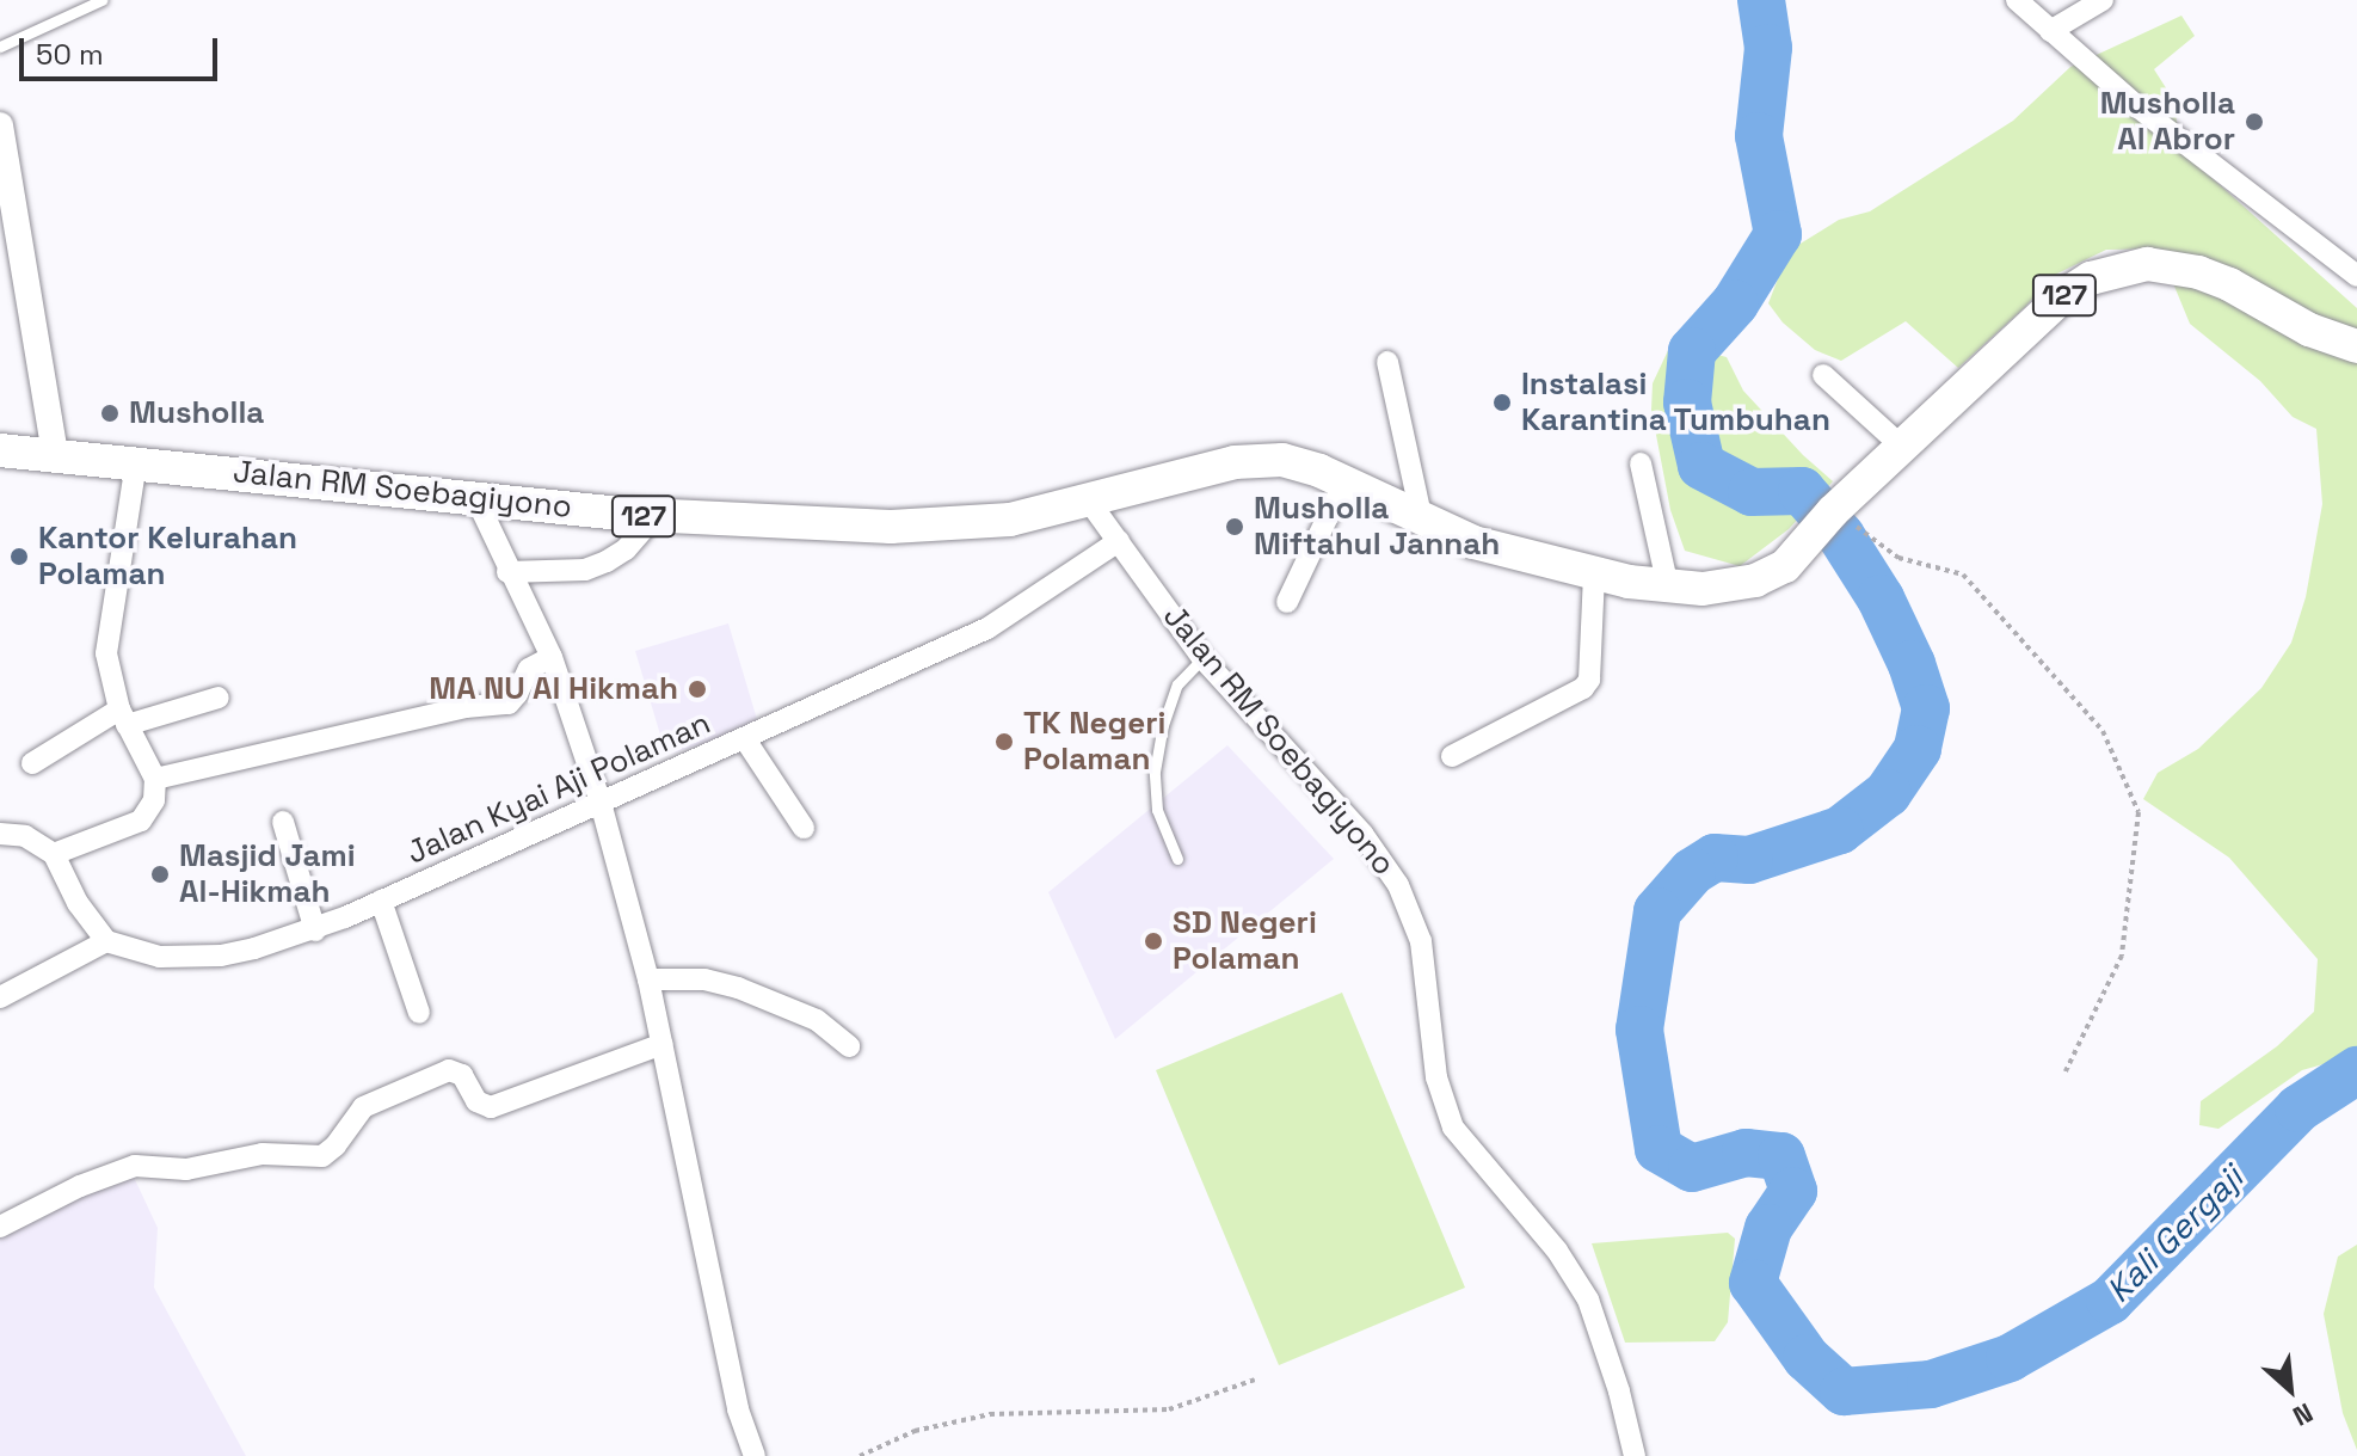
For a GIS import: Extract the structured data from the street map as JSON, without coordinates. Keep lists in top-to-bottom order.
{
  "streets": {
    "main road": ["127", "Jalan RM Soebagiyono"],
    "street": ["Jalan Kyai Aji Polaman"]
  },
  "crossings": [
    ["Jalan RM Soebagiyono", "Jalan Kyai Aji Polaman"]
  ],
  "water": ["Kali Gergaji"],
  "places": [
    "Musholla Al Abror",
    "Instalasi Karantina Tumbuhan",
    "Musholla",
    "Musholla Miftahul Jannah",
    "Kantor Kelurahan Polaman",
    "MA NU Al Hikmah",
    "TK Negeri Polaman",
    "Masjid Jami Al-Hikmah",
    "SD Negeri Polaman"
  ],
  "scale_bar": "50 m",
  "north": "bottom right"
}
